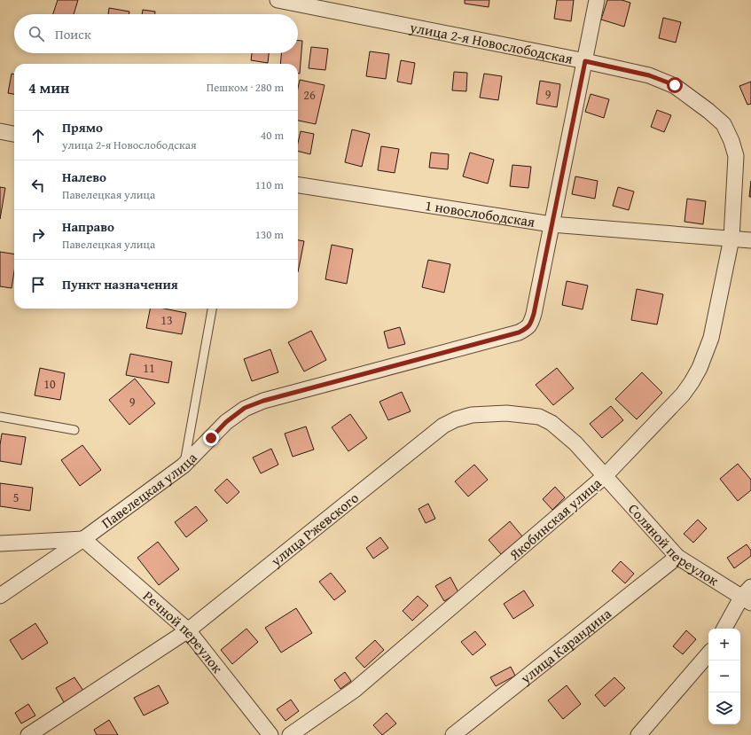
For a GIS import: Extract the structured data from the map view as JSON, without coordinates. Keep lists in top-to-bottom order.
{
  "streets": {
    "street": [
      "улица 2-я Новослободская",
      "1 новослободская",
      "Павелецкая улица",
      "Якобинская улица",
      "улица Ржевского",
      "Соляной переулок",
      "Речной переулок",
      "улица Карандина"
    ]
  },
  "crossings": [
    ["улица 2-я Новослободская", "1 новослободская"],
    ["улица 2-я Новослободская", "Павелецкая улица"],
    ["улица 2-я Новослободская", "Якобинская улица"],
    ["1 новослободская", "Павелецкая улица"],
    ["1 новослободская", "Якобинская улица"],
    ["Павелецкая улица", "Речной переулок"],
    ["Якобинская улица", "улица Ржевского"],
    ["Якобинская улица", "Соляной переулок"],
    ["улица Ржевского", "Соляной переулок"],
    ["улица Ржевского", "Речной переулок"],
    ["Соляной переулок", "улица Карандина"]
  ],
  "house_numbers": [
    "9",
    "26",
    "13",
    "11",
    "10",
    "9",
    "5"
  ],
  "page": {
    "search": "Поиск",
    "heading": ["4 мин", "Пешком · 280 m"],
    "list": [
      ["Прямо", "улица 2-я Новослободская", "40 m"],
      ["Налево", "Павелецкая улица", "110 m"],
      ["Направо", "Павелецкая улица", "130 m"],
      "Пункт назначения"
    ],
    "map_buttons": ["+", "−"]
  }
}
